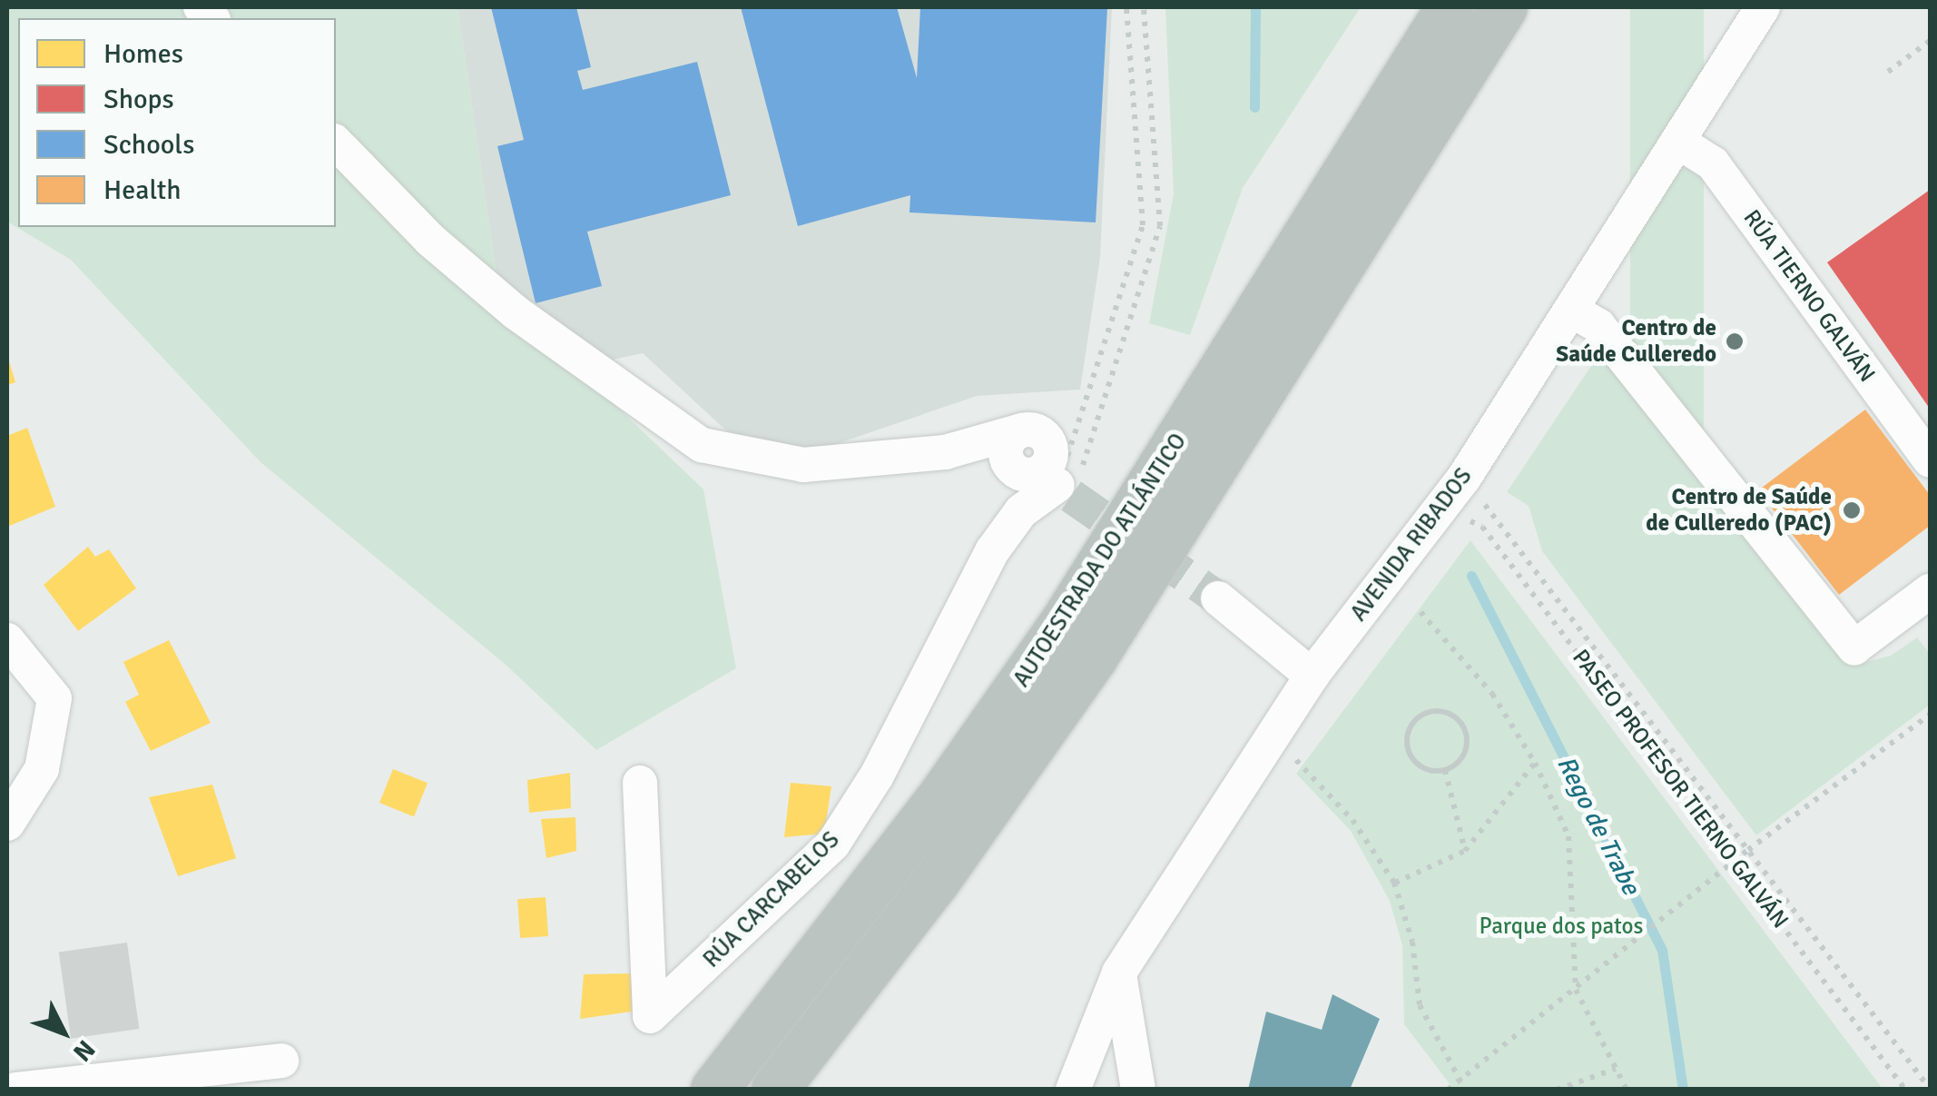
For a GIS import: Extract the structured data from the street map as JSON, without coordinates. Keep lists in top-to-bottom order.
{
  "streets": {
    "highway": ["AUTOESTRADA DO ATLÁNTICO"],
    "street": ["RÚA TIERNO GALVÁN", "AVENIDA RIBADOS", "RÚA CARCABELOS"],
    "path": ["PASEO PROFESOR TIERNO GALVÁN"]
  },
  "crossings": [
    ["RÚA TIERNO GALVÁN", "AVENIDA RIBADOS"],
    ["AVENIDA RIBADOS", "PASEO PROFESOR TIERNO GALVÁN"]
  ],
  "water": ["Rego de Trabe"],
  "parks": ["Parque dos patos"],
  "places": ["Centro de Saúde Culleredo", "Centro de Saúde de Culleredo (PAC)"],
  "legend": [
    "Homes",
    "Shops",
    "Schools",
    "Health"
  ],
  "north": "bottom right"
}
